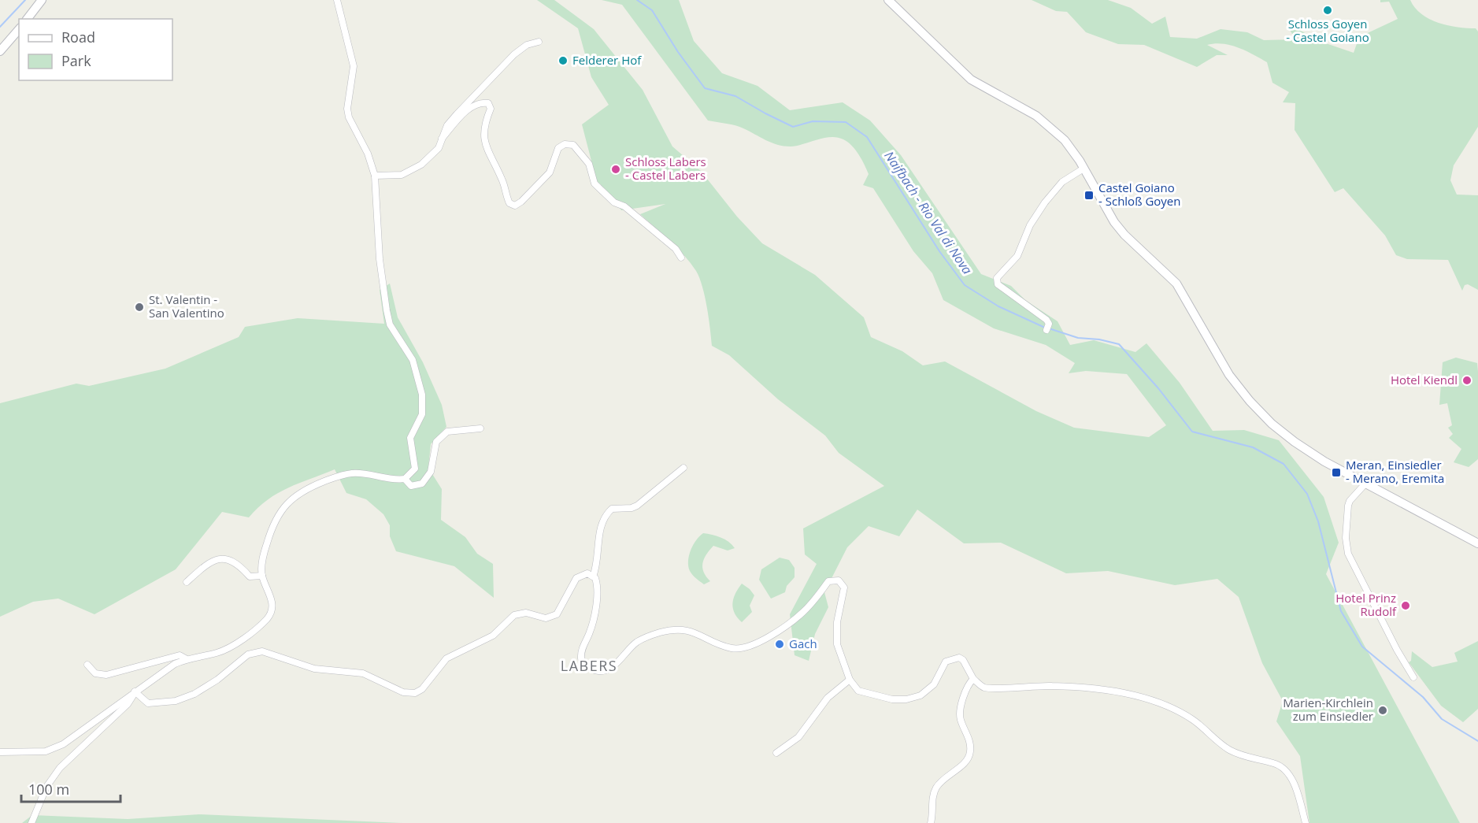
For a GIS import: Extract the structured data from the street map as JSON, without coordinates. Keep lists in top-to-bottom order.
{
  "districts": ["LABERS"],
  "water": ["Naifbach - Rio Val di Nova"],
  "places": {
    "other": [
      "Schloss Goyen - Castel Goiano",
      "Felderer Hof",
      "Schloss Labers - Castel Labers",
      "St. Valentin - San Valentino",
      "Hotel Kiendl",
      "Hotel Prinz Rudolf",
      "Gach",
      "Marien-Kirchlein zum Einsiedler"
    ],
    "transit": ["Castel Goiano - Schloß Goyen", "Meran, Einsiedler - Merano, Eremita"]
  },
  "legend": ["Road", "Park"],
  "scale_bar": "100 m"
}
